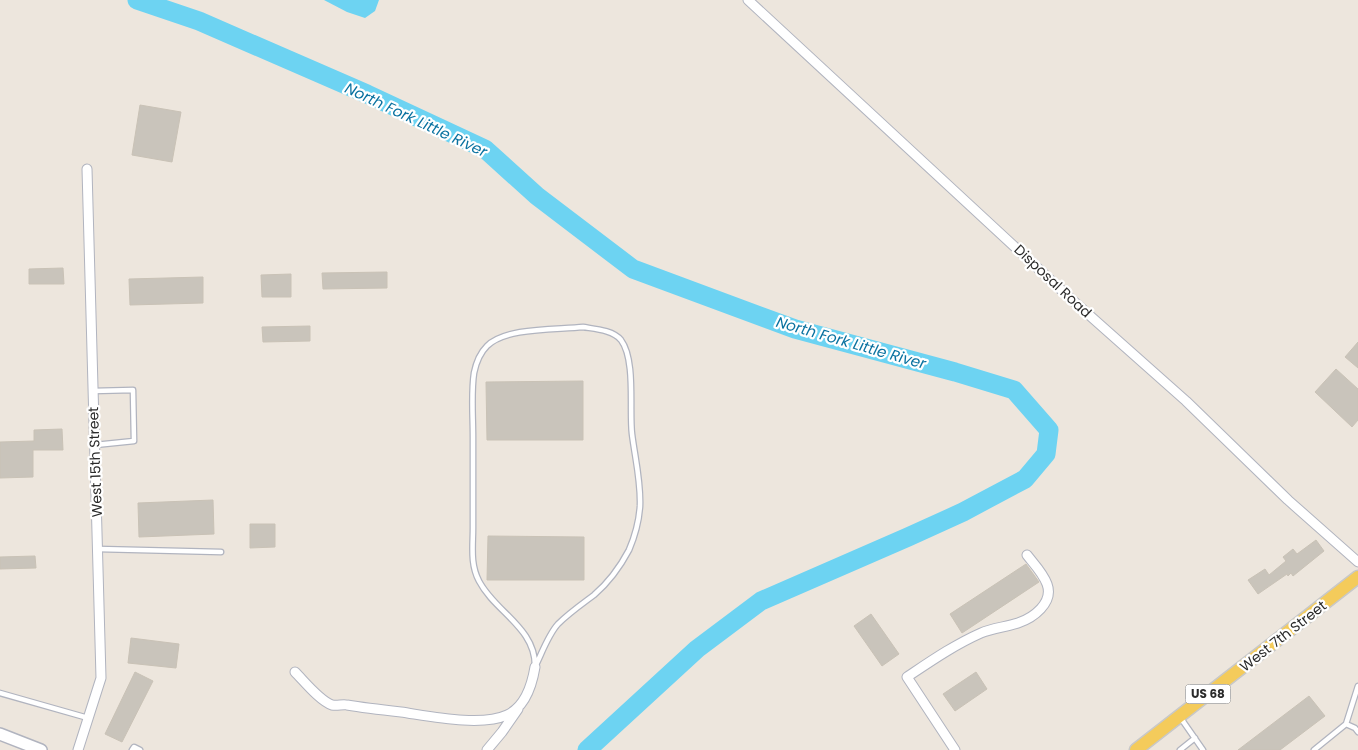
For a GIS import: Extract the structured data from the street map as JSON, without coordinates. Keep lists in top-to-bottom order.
{
  "streets": {
    "main road": ["West 7th Street", "US 68"],
    "street": ["Disposal Road", "West 15th Street"]
  },
  "water": ["North Fork Little River"]
}
